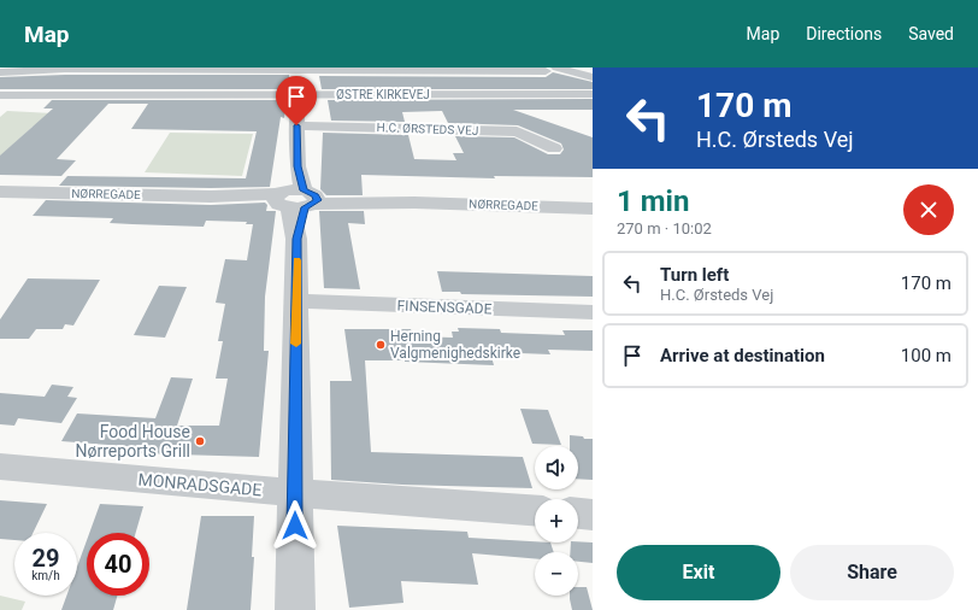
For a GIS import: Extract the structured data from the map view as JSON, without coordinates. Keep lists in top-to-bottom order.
{
  "streets": {
    "street": [
      "ØSTRE KIRKEVEJ",
      "H.C. ØRSTEDS VEJ",
      "NØRREGADE",
      "FINSENSGADE",
      "MONRADSGADE"
    ]
  },
  "places": ["Herning Valgmenighedskirke", "Food House Nørreports Grill"],
  "page": {
    "header": "Map",
    "nav": ["Map", "Directions", "Saved"],
    "turn": ["170 m", "H.C. Ørsteds Vej"],
    "heading": ["1 min", "270 m · 10:02"],
    "list": [
      {
        "name": "Turn left",
        "note": "H.C. Ørsteds Vej",
        "value": "170 m"
      },
      {
        "name": "Arrive at destination",
        "value": "100 m"
      }
    ],
    "map_buttons": ["+", "−"],
    "speed": "29 km/h",
    "limit": "40",
    "buttons": ["Exit", "Share"]
  }
}
